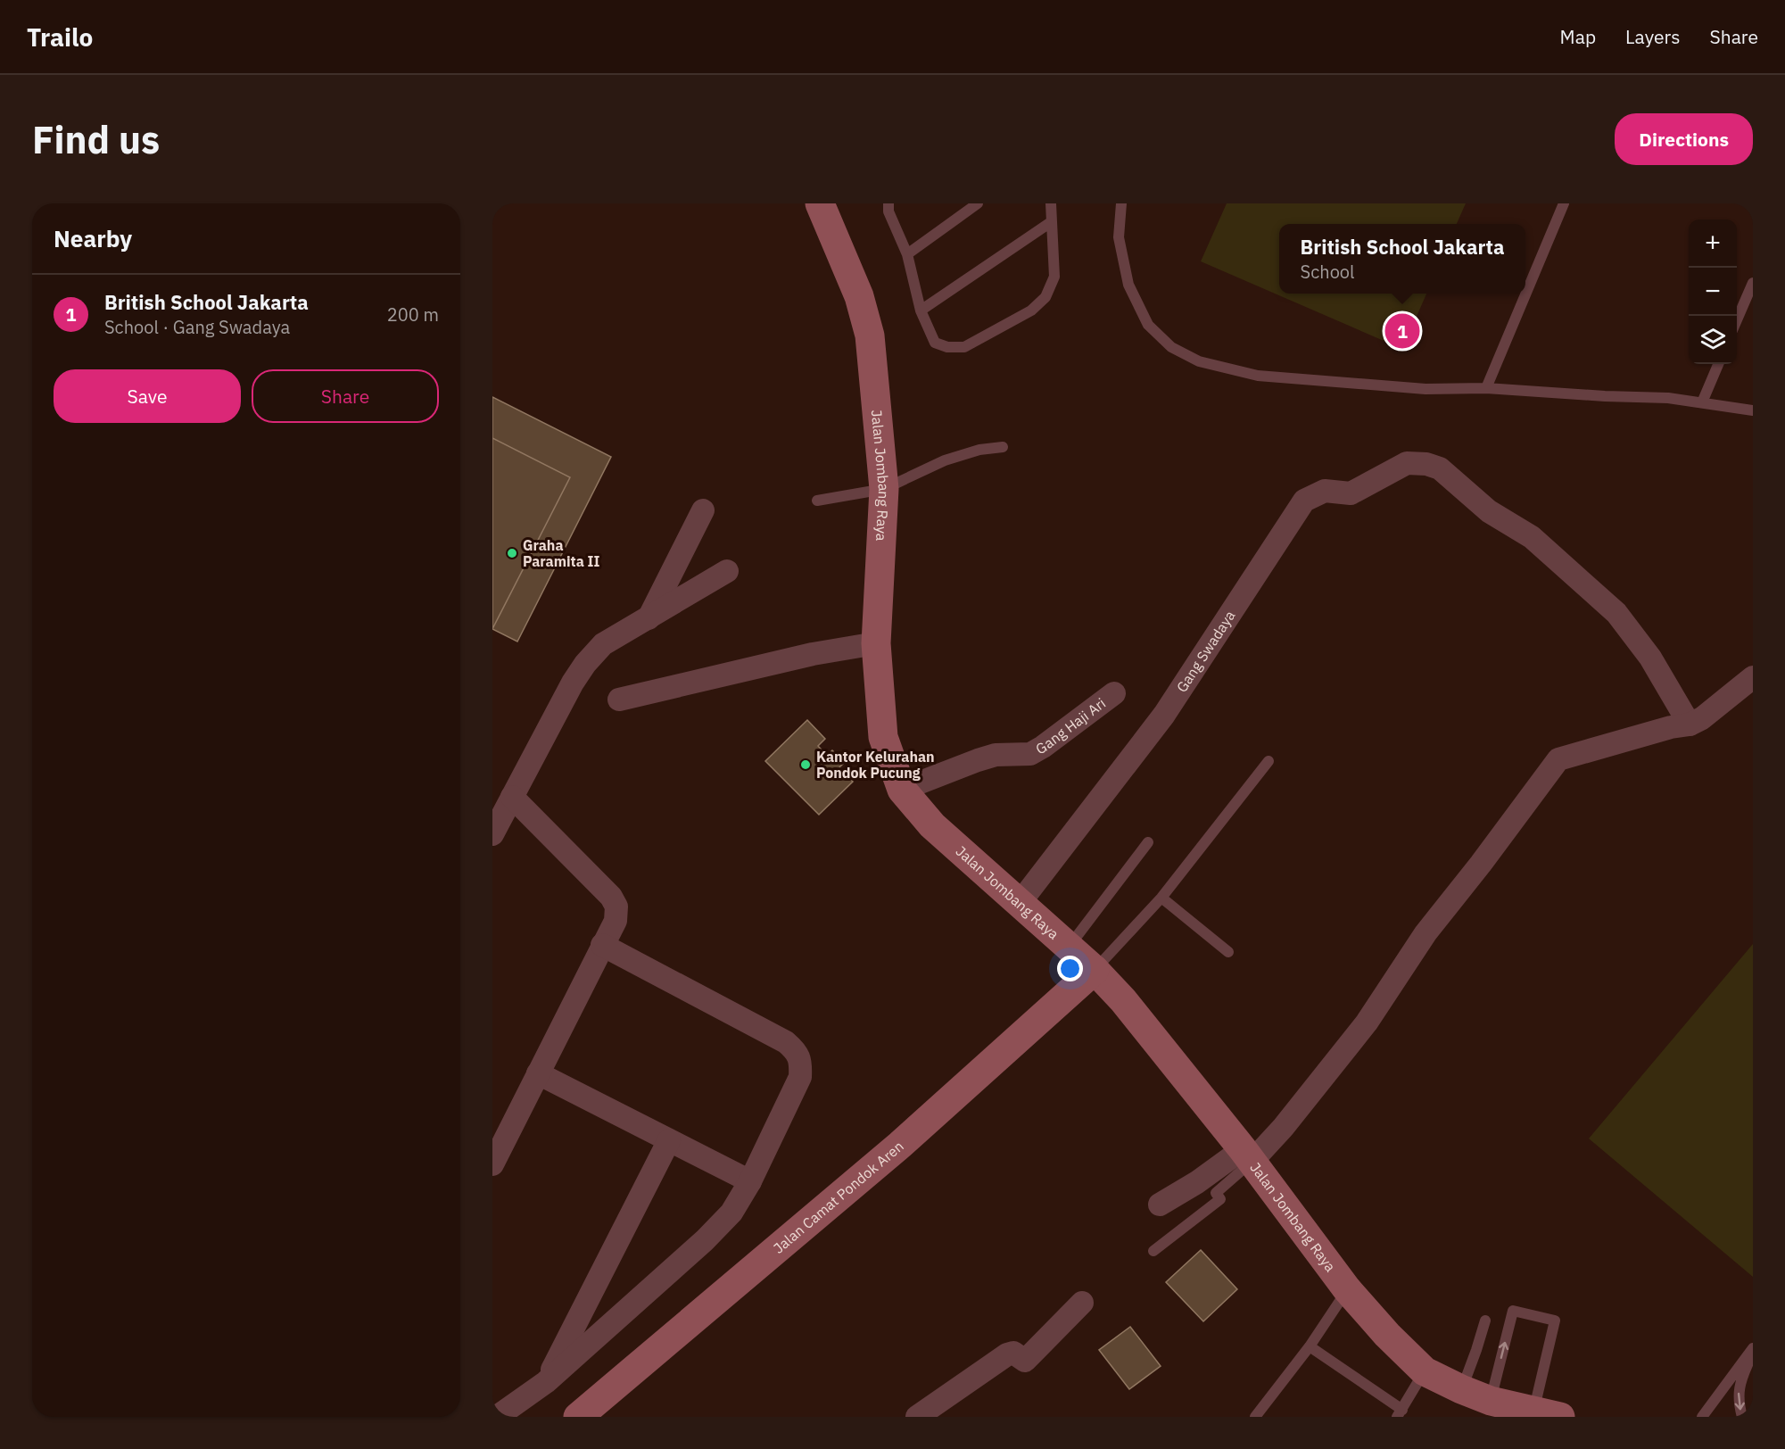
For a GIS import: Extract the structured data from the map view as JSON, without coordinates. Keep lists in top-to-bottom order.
{
  "streets": {
    "main road": ["Jalan Jombang Raya", "Jalan Camat Pondok Aren"],
    "street": ["Gang Swadaya", "Gang Haji Ari"]
  },
  "crossings": [
    ["Jalan Jombang Raya", "Gang Swadaya"],
    ["Jalan Jombang Raya", "Gang Haji Ari"],
    ["Jalan Jombang Raya", "Jalan Camat Pondok Aren"]
  ],
  "places": ["Graha Paramita II", "Kantor Kelurahan Pondok Pucung"],
  "page": {
    "header": "Trailo",
    "nav": ["Map", "Layers", "Share"],
    "buttons": [
      "Directions",
      ["Save", "Share"]
    ],
    "title": "Find us",
    "heading": "Nearby",
    "map_buttons": ["+", "−"],
    "popup": ["British School Jakarta", "School"],
    "list": [
      {
        "mark": "1",
        "name": "British School Jakarta",
        "note": "School · Gang Swadaya",
        "value": "200 m"
      }
    ],
    "pins": "1"
  }
}
